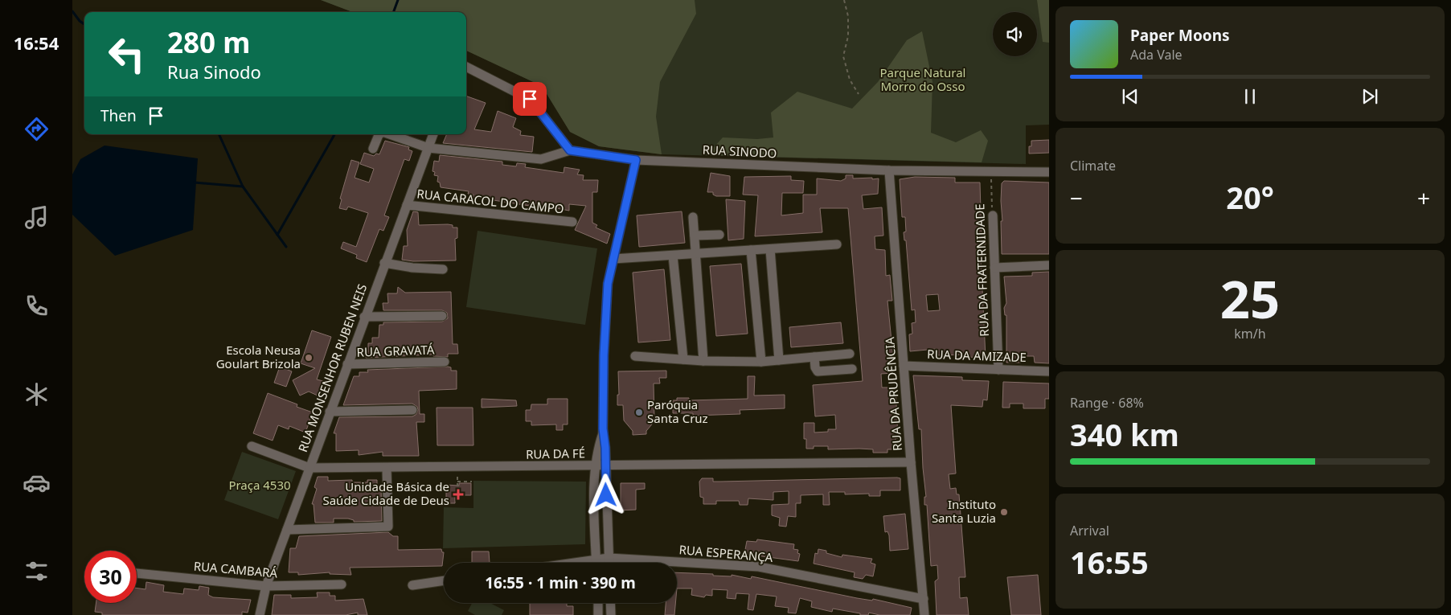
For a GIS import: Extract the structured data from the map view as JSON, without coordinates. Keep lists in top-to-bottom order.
{
  "streets": {
    "street": [
      "RUA SINODO",
      "RUA CARACOL DO CAMPO",
      "RUA DA FRATERNIDADE",
      "RUA GRAVATÁ",
      "RUA DA AMIZADE",
      "RUA MONSENHOR RUBEN NEIS",
      "RUA DA PRUDÊNCIA",
      "RUA DA FÉ",
      "RUA ESPERANÇA",
      "RUA CAMBARÁ"
    ]
  },
  "crossings": [
    ["RUA SINODO", "RUA DA FRATERNIDADE"],
    ["RUA SINODO", "RUA DA PRUDÊNCIA"],
    ["RUA CARACOL DO CAMPO", "RUA MONSENHOR RUBEN NEIS"],
    ["RUA DA FRATERNIDADE", "RUA DA AMIZADE"],
    ["RUA GRAVATÁ", "RUA MONSENHOR RUBEN NEIS"],
    ["RUA DA AMIZADE", "RUA DA PRUDÊNCIA"],
    ["RUA MONSENHOR RUBEN NEIS", "RUA DA FÉ"],
    ["RUA MONSENHOR RUBEN NEIS", "RUA CAMBARÁ"],
    ["RUA DA PRUDÊNCIA", "RUA DA FÉ"],
    ["RUA DA PRUDÊNCIA", "RUA ESPERANÇA"]
  ],
  "parks": ["Parque Natural Morro do Osso", "Praça 4530"],
  "places": {
    "other": ["Escola Neusa Goulart Brizola", "Paróquia Santa Cruz", "Instituto Santa Luzia"],
    "health": ["Unidade Básica de Saúde Cidade de Deus"]
  },
  "page": {
    "tabs": "16:54",
    "turn": ["280 m", "Rua Sinodo"],
    "song": ["Paper Moons", "Ada Vale"],
    "then": "Then",
    "tile": [
      "Climate",
      ["25", "km/h"],
      ["Range · 68%", "340 km"],
      ["Arrival", "16:55"]
    ],
    "heat": ["−", "20°", "+"],
    "limit": "30",
    "trip": "16:55 · 1 min · 390 m"
  }
}
